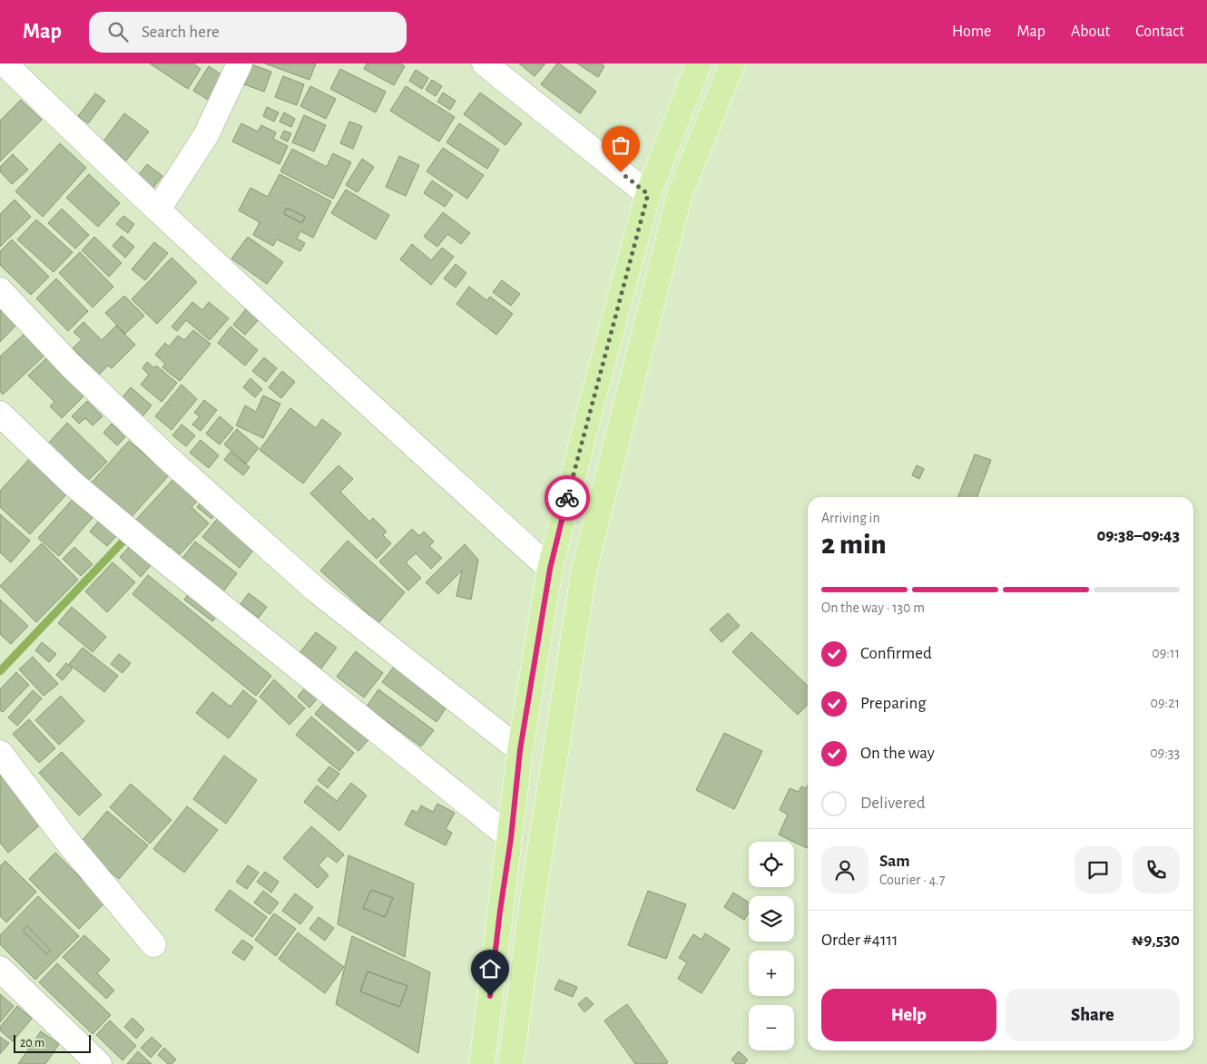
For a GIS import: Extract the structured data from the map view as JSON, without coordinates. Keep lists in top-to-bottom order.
{
  "scale_bar": "20 m",
  "page": {
    "header": "Map",
    "search": "Search here",
    "nav": [
      "Home",
      "Map",
      "About",
      "Contact"
    ],
    "heading": ["2 min", "Arriving in", "09:38–09:43"],
    "panel": [
      "Sam",
      "Courier · 4.7",
      "Order #4111",
      "₦9,530"
    ],
    "bar": "On the way · 130 m",
    "list": [
      ["Confirmed", "09:11"],
      ["Preparing", "09:21"],
      ["On the way", "09:33"],
      "Delivered"
    ],
    "map_buttons": ["+", "−"],
    "buttons": ["Help", "Share"],
    "scale": "20 m"
  }
}
